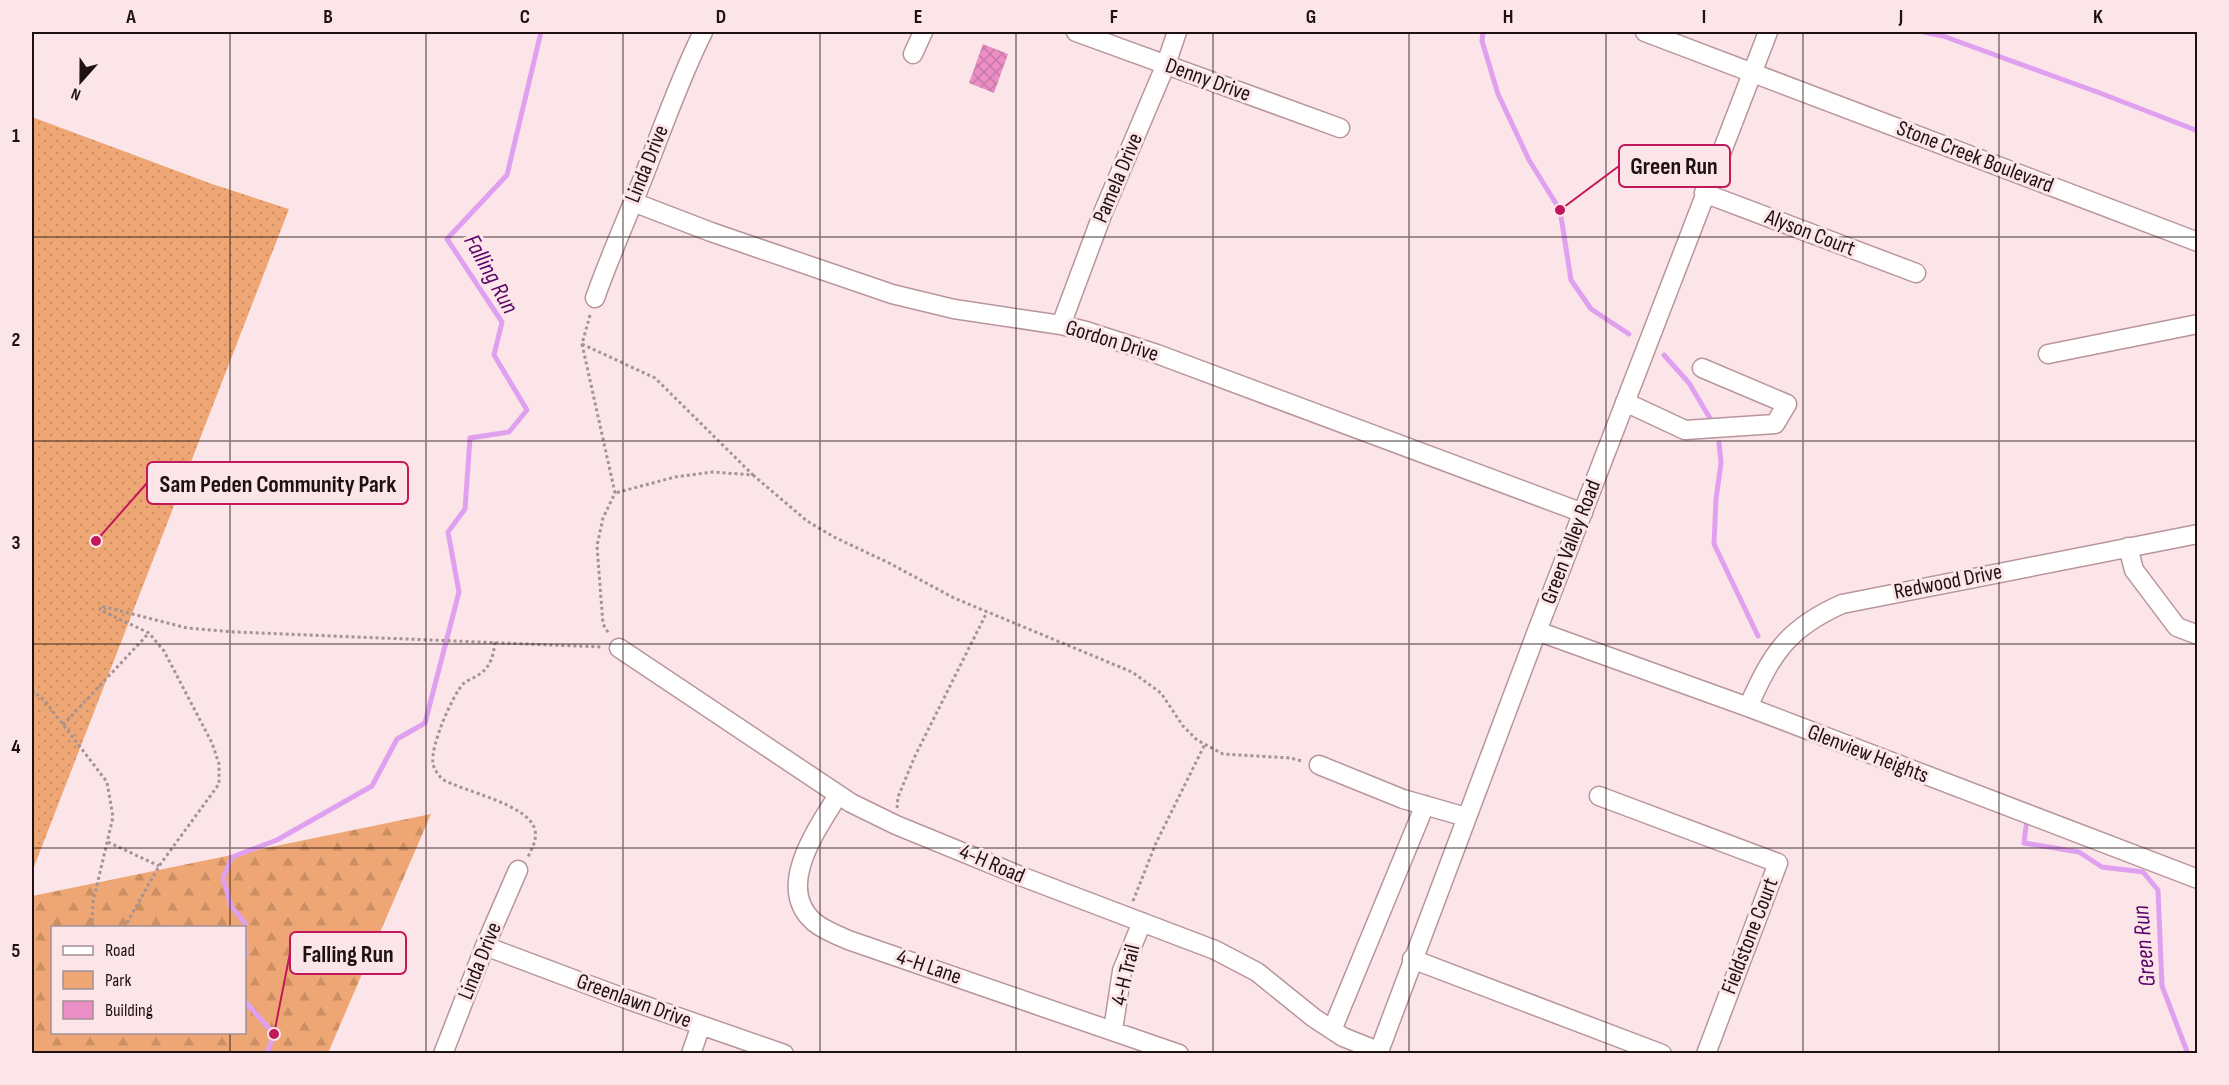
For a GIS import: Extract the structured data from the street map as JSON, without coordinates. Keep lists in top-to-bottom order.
{
  "streets": {
    "street": [
      "Denny Drive",
      "Stone Creek Boulevard",
      "Linda Drive",
      "Pamela Drive",
      "Alyson Court",
      "Gordon Drive",
      "Green Valley Road",
      "Redwood Drive",
      "Glenview Heights",
      "4-H Road",
      "Fieldstone Court",
      "4-H Lane",
      "4-H Trail",
      "Greenlawn Drive"
    ]
  },
  "crossings": [
    ["Denny Drive", "Pamela Drive"],
    ["Stone Creek Boulevard", "Green Valley Road"],
    ["Linda Drive", "Gordon Drive"],
    ["Linda Drive", "Greenlawn Drive"],
    ["Pamela Drive", "Gordon Drive"],
    ["Alyson Court", "Green Valley Road"],
    ["Gordon Drive", "Green Valley Road"],
    ["Green Valley Road", "Glenview Heights"],
    ["Green Valley Road", "4-H Road"],
    ["Redwood Drive", "Glenview Heights"],
    ["4-H Road", "4-H Lane"],
    ["4-H Road", "4-H Trail"],
    ["4-H Lane", "4-H Trail"]
  ],
  "water": ["Falling Run", "Green Run"],
  "places": ["Green Run", "Sam Peden Community Park", "Falling Run"],
  "legend": ["Road", "Park", "Building"],
  "north": "bottom",
  "grid": {
    "columns": [
      "A",
      "B",
      "C",
      "D",
      "E",
      "F",
      "G",
      "H",
      "I",
      "J",
      "K"
    ],
    "rows": [
      "1",
      "2",
      "3",
      "4",
      "5"
    ]
  }
}
